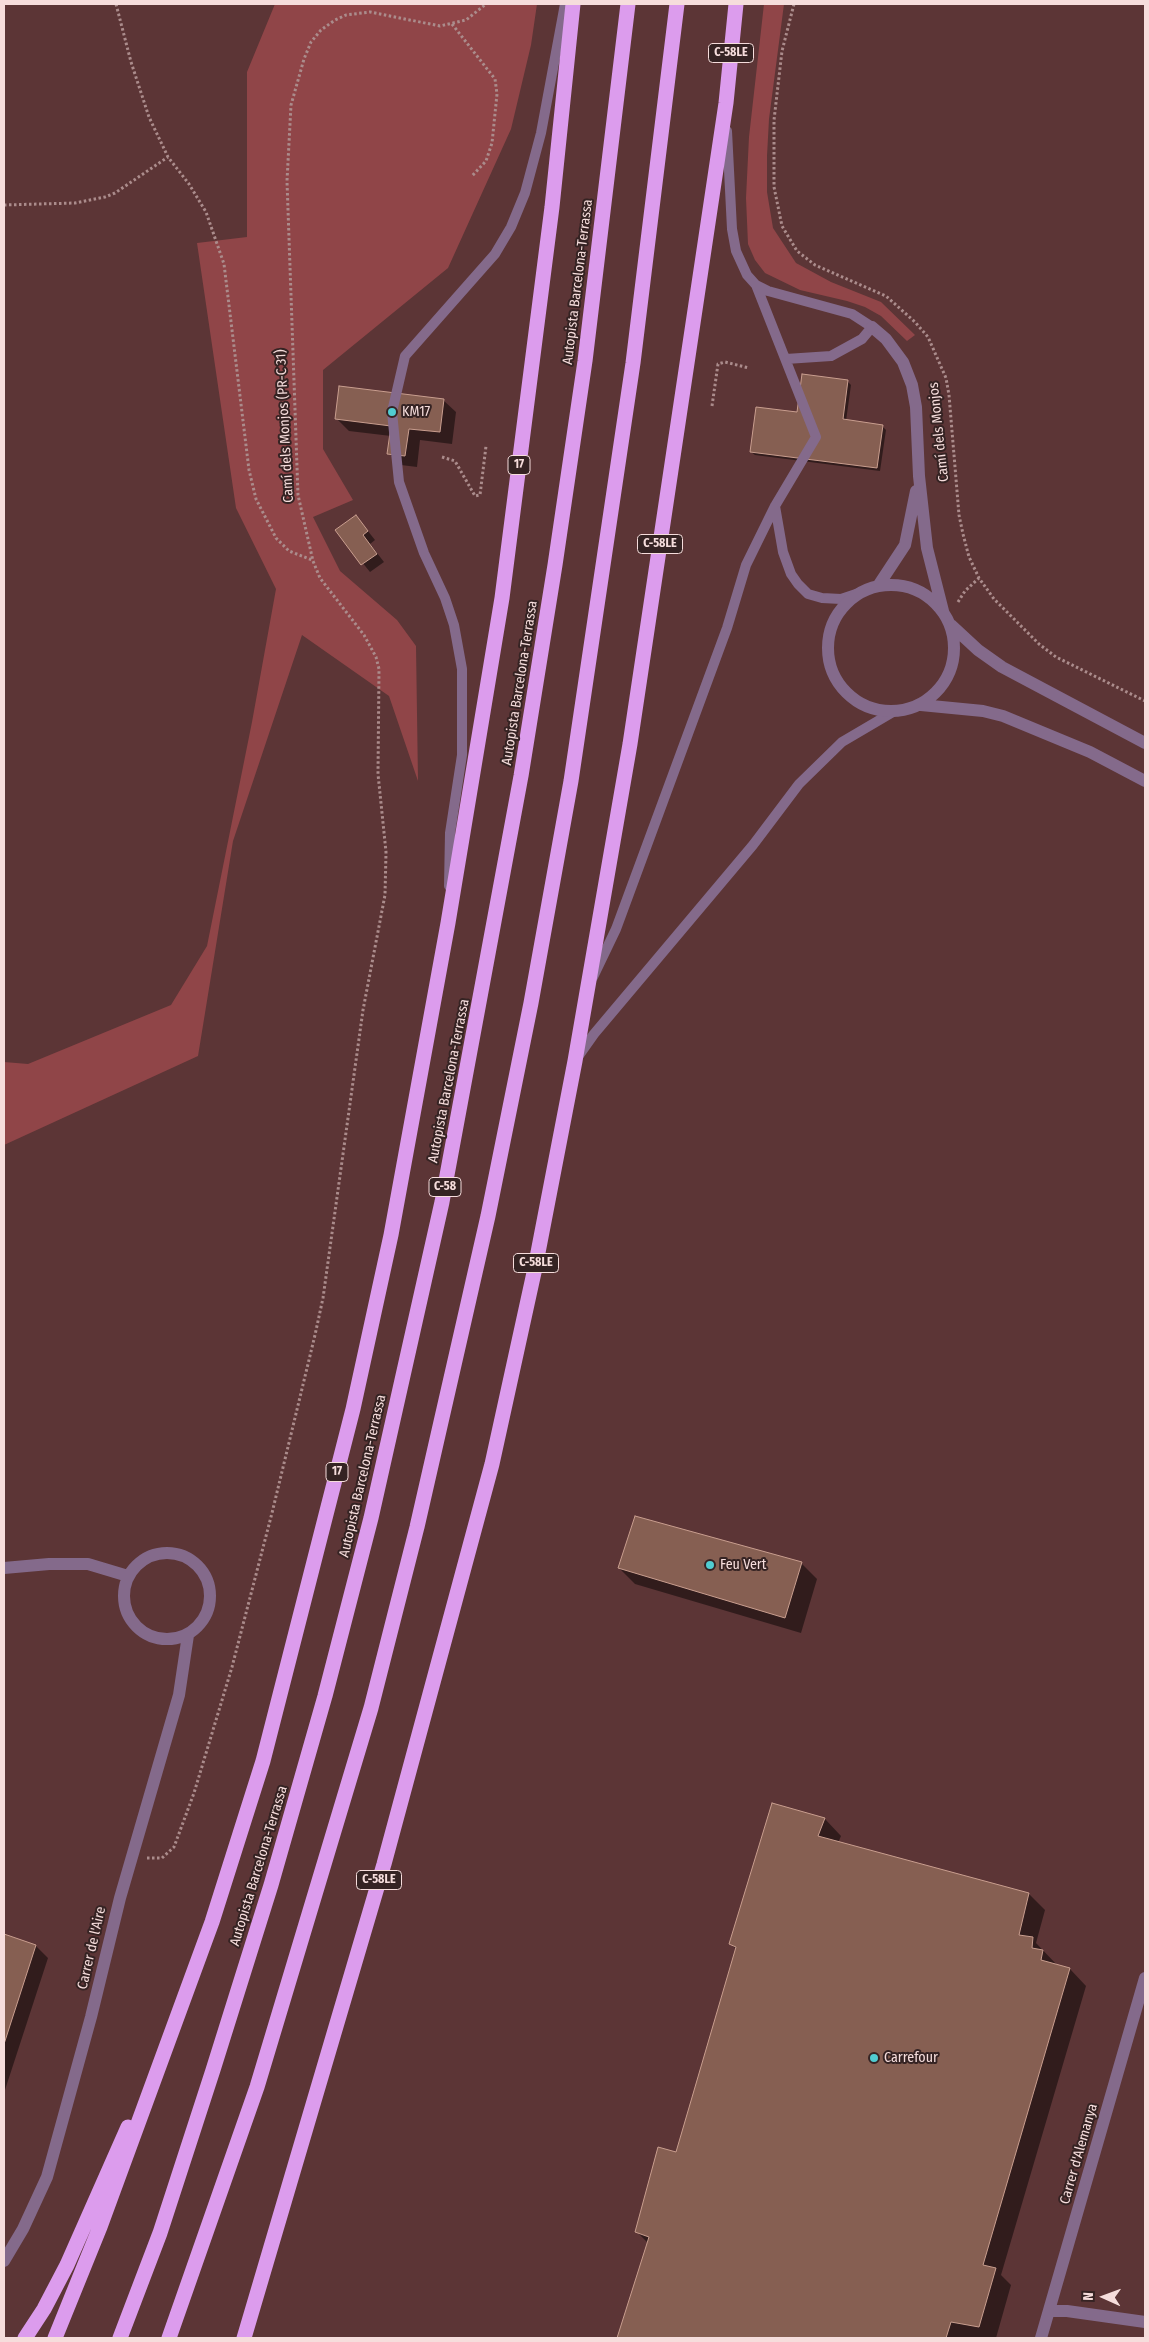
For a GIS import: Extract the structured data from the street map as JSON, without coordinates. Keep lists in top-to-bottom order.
{
  "streets": {
    "highway": [
      "C-58LE",
      "Autopista Barcelona-Terrassa",
      "17",
      "C-58"
    ],
    "street": ["Carrer de l'Aire", "Carrer d'Alemanya"],
    "path": ["Camí dels Monjos (PR-C 31)", "Camí dels Monjos"]
  },
  "crossings": [
    ["Camí dels Monjos (PR-C 31)", "Carrer de l'Aire"]
  ],
  "places": ["KM17", "Feu Vert", "Carrefour"],
  "north": "left"
}
